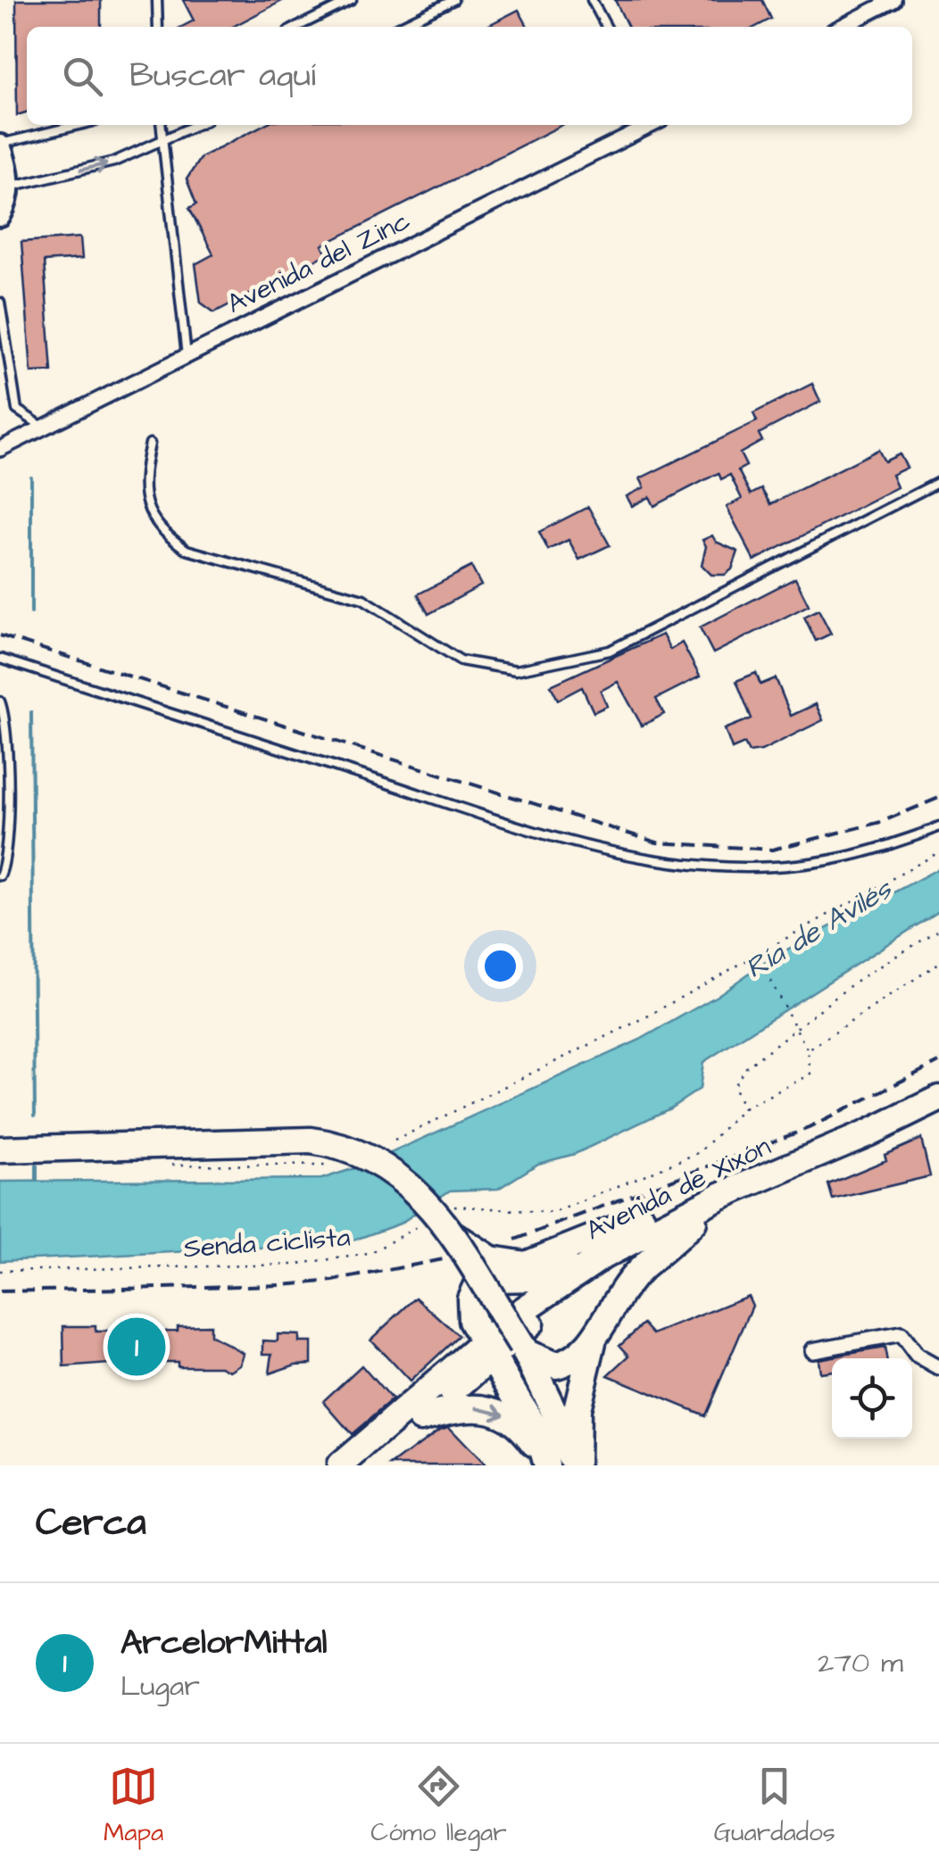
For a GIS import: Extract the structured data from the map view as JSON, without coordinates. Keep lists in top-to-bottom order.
{
  "streets": {
    "highway": ["Avenida de Xixón"],
    "street": ["Avenida del Zinc"],
    "path": ["Senda ciclista"]
  },
  "water": ["Ría de Avilés"],
  "page": {
    "search": "Buscar aquí",
    "pins": "1",
    "heading": "Cerca",
    "list": [
      {
        "mark": "1",
        "name": "ArcelorMittal",
        "note": "Lugar",
        "value": "270 m"
      }
    ],
    "nav": ["Mapa", "Cómo llegar", "Guardados"]
  }
}
